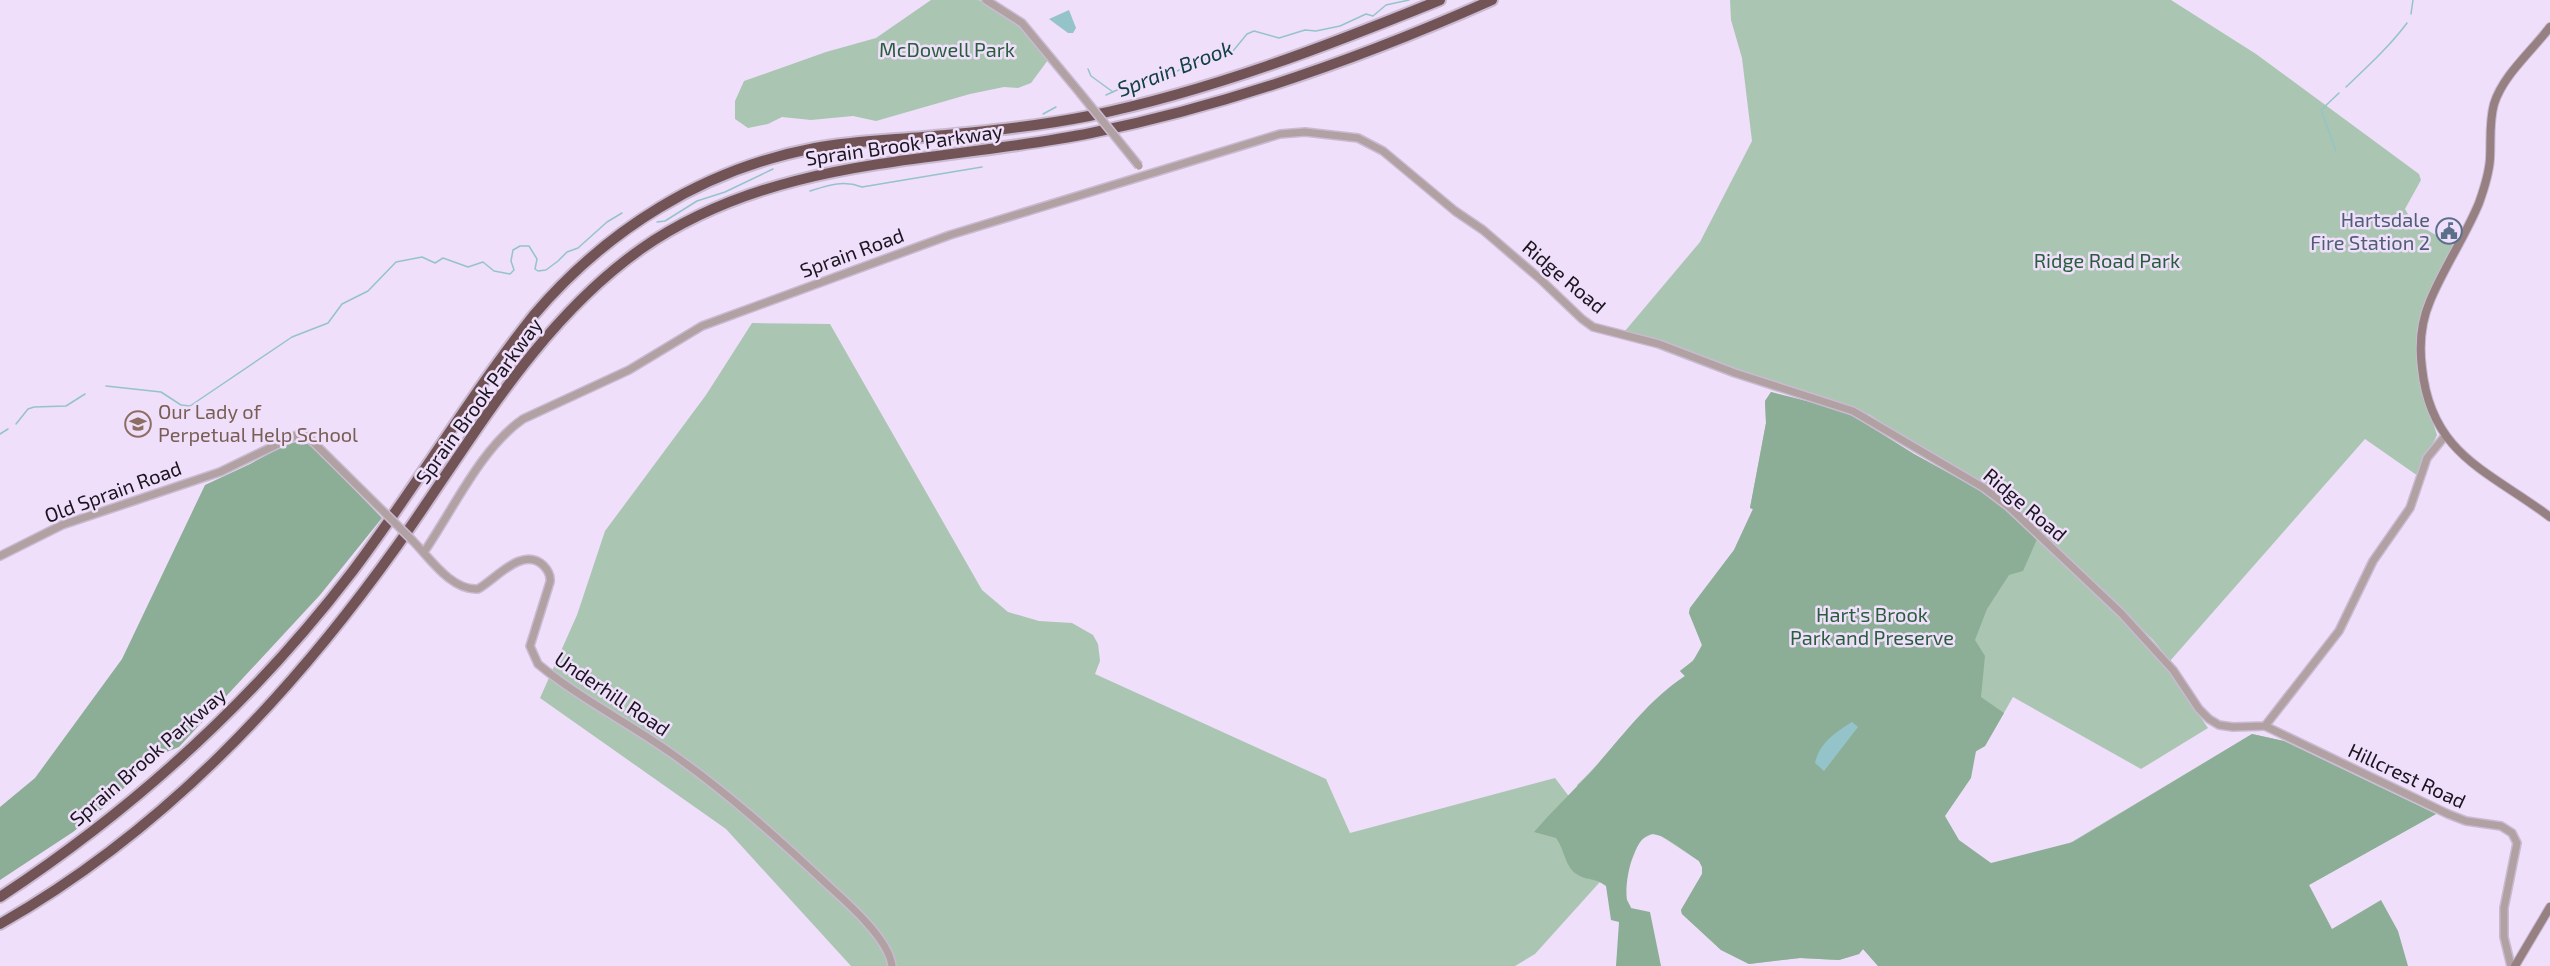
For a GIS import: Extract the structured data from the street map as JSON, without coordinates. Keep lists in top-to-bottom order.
{
  "streets": {
    "highway": ["Sprain Brook Parkway"],
    "street": [
      "Sprain Road",
      "Ridge Road",
      "Old Sprain Road",
      "Underhill Road",
      "Hillcrest Road"
    ]
  },
  "crossings": [
    ["Sprain Road", "Ridge Road"],
    ["Sprain Road", "Underhill Road"],
    ["Ridge Road", "Hillcrest Road"],
    ["Old Sprain Road", "Underhill Road"]
  ],
  "water": ["Sprain Brook"],
  "parks": ["McDowell Park", "Ridge Road Park", "Hart's Brook Park and Preserve"],
  "places": {
    "public building": ["Hartsdale Fire Station 2"],
    "school or university": ["Our Lady of Perpetual Help School"]
  }
}
